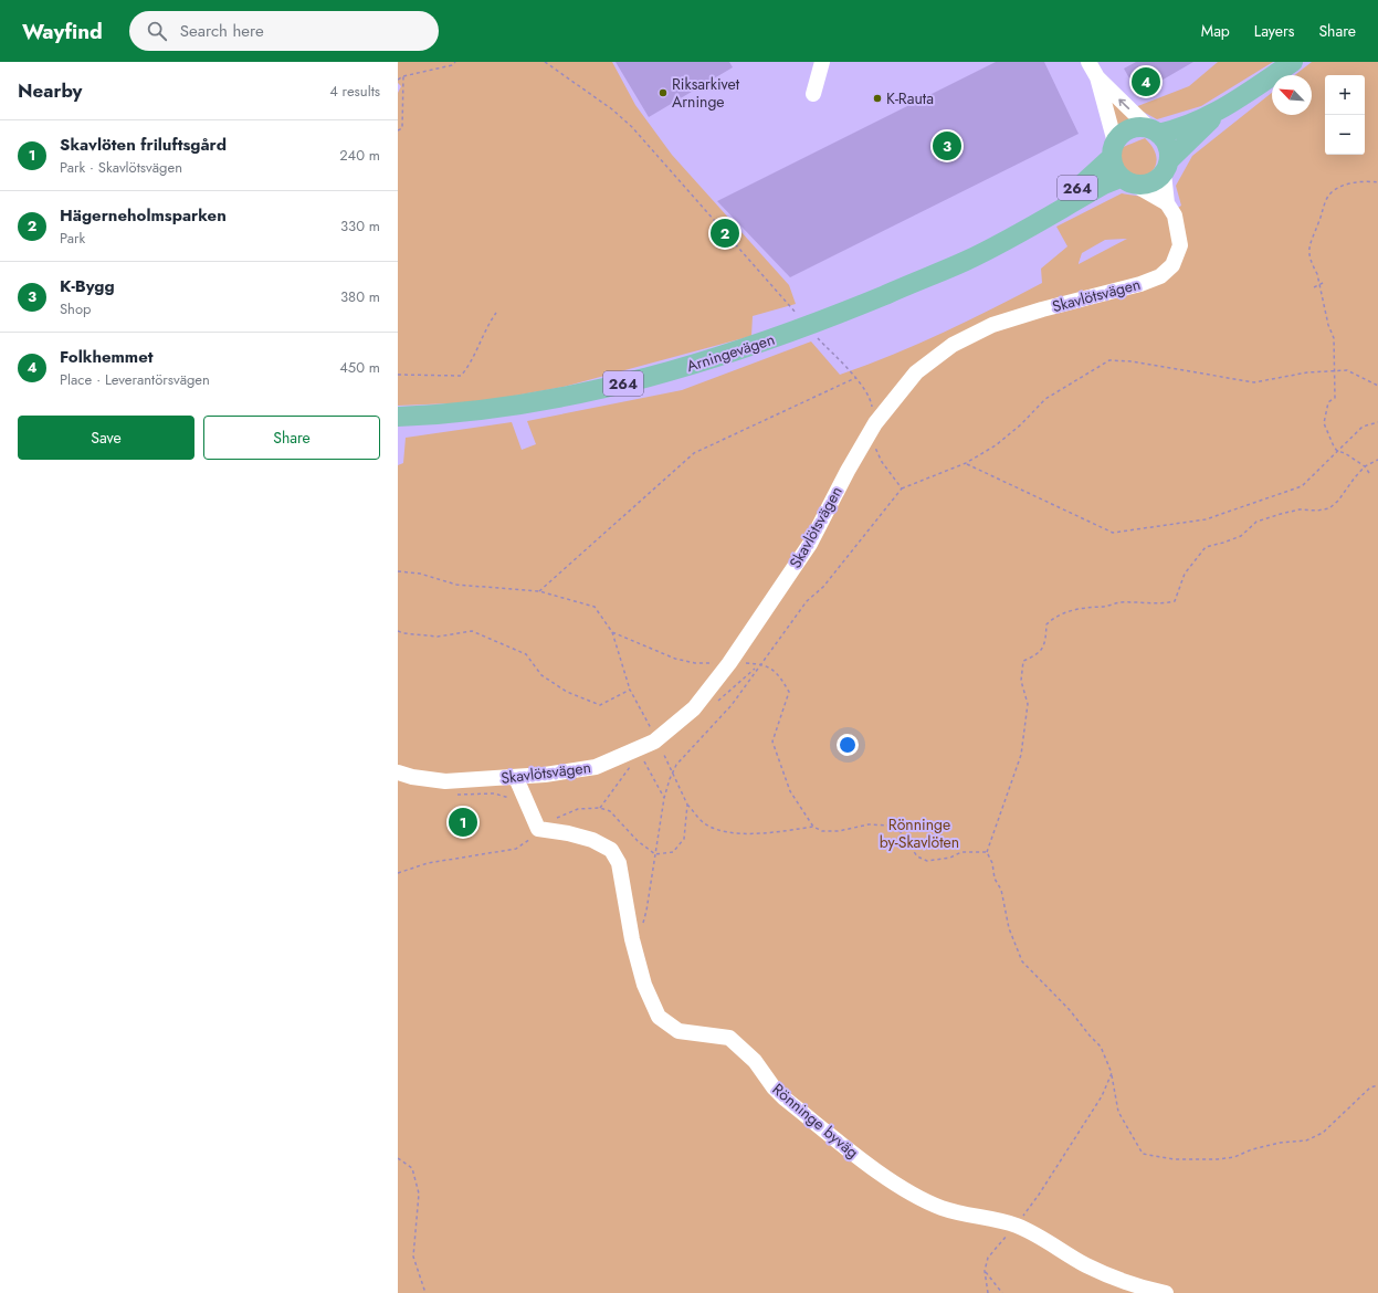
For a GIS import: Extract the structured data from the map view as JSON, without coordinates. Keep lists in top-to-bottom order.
{
  "streets": {
    "main road": ["264", "Arningevägen"],
    "street": ["Skavlötsvägen", "Rönninge byväg"]
  },
  "crossings": [
    ["264", "Skavlötsvägen"],
    ["264", "Arningevägen"],
    ["Skavlötsvägen", "Arningevägen"],
    ["Skavlötsvägen", "Rönninge byväg"]
  ],
  "parks": ["Rönninge by-Skavlöten"],
  "places": ["Riksarkivet Arninge", "K-Rauta"],
  "north": "top left",
  "page": {
    "header": "Wayfind",
    "search": "Search here",
    "nav": ["Map", "Layers", "Share"],
    "heading": ["Nearby", "4 results"],
    "pins": [
      "4",
      "3",
      "2",
      "1"
    ],
    "map_buttons": ["+", "−"],
    "list": [
      {
        "mark": "1",
        "name": "Skavlöten friluftsgård",
        "note": "Park · Skavlötsvägen",
        "value": "240 m"
      },
      {
        "mark": "2",
        "name": "Hägerneholmsparken",
        "note": "Park",
        "value": "330 m"
      },
      {
        "mark": "3",
        "name": "K-Bygg",
        "note": "Shop",
        "value": "380 m"
      },
      {
        "mark": "4",
        "name": "Folkhemmet",
        "note": "Place · Leverantörsvägen",
        "value": "450 m"
      }
    ],
    "buttons": ["Save", "Share"]
  }
}
